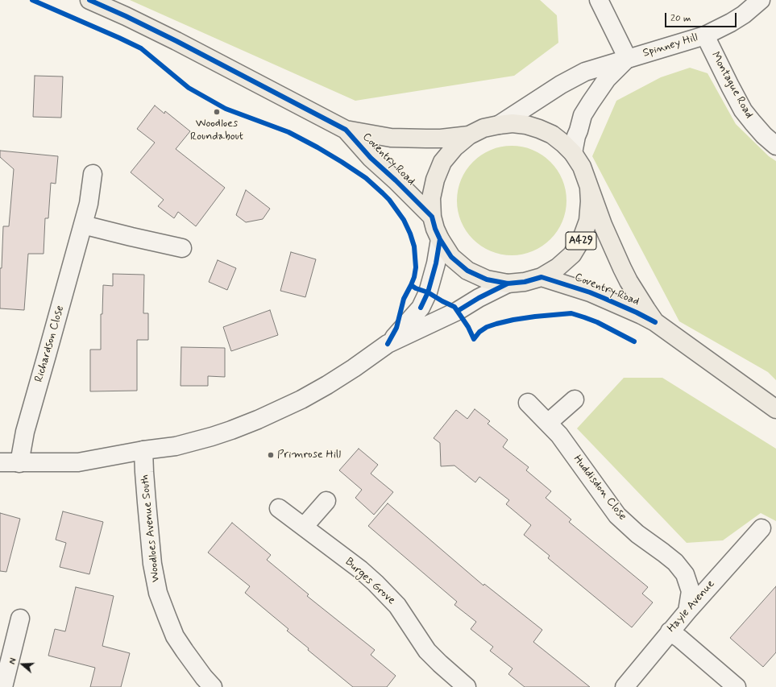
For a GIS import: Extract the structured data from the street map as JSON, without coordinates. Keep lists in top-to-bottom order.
{
  "streets": {
    "main road": ["Coventry Road", "A429"],
    "street": [
      "Spinney Hill",
      "Montague Road",
      "Richardson Close",
      "Huddisdon Close",
      "Woodloes Avenue South",
      "Burges Grove",
      "Hayle Avenue"
    ]
  },
  "crossings": [
    ["Spinney Hill", "Montague Road"],
    ["Spinney Hill", "Coventry Road"],
    ["Huddisdon Close", "Hayle Avenue"]
  ],
  "places": ["Woodloes Roundabout", "Primrose Hill"],
  "scale_bar": "20 m",
  "north": "left"
}
